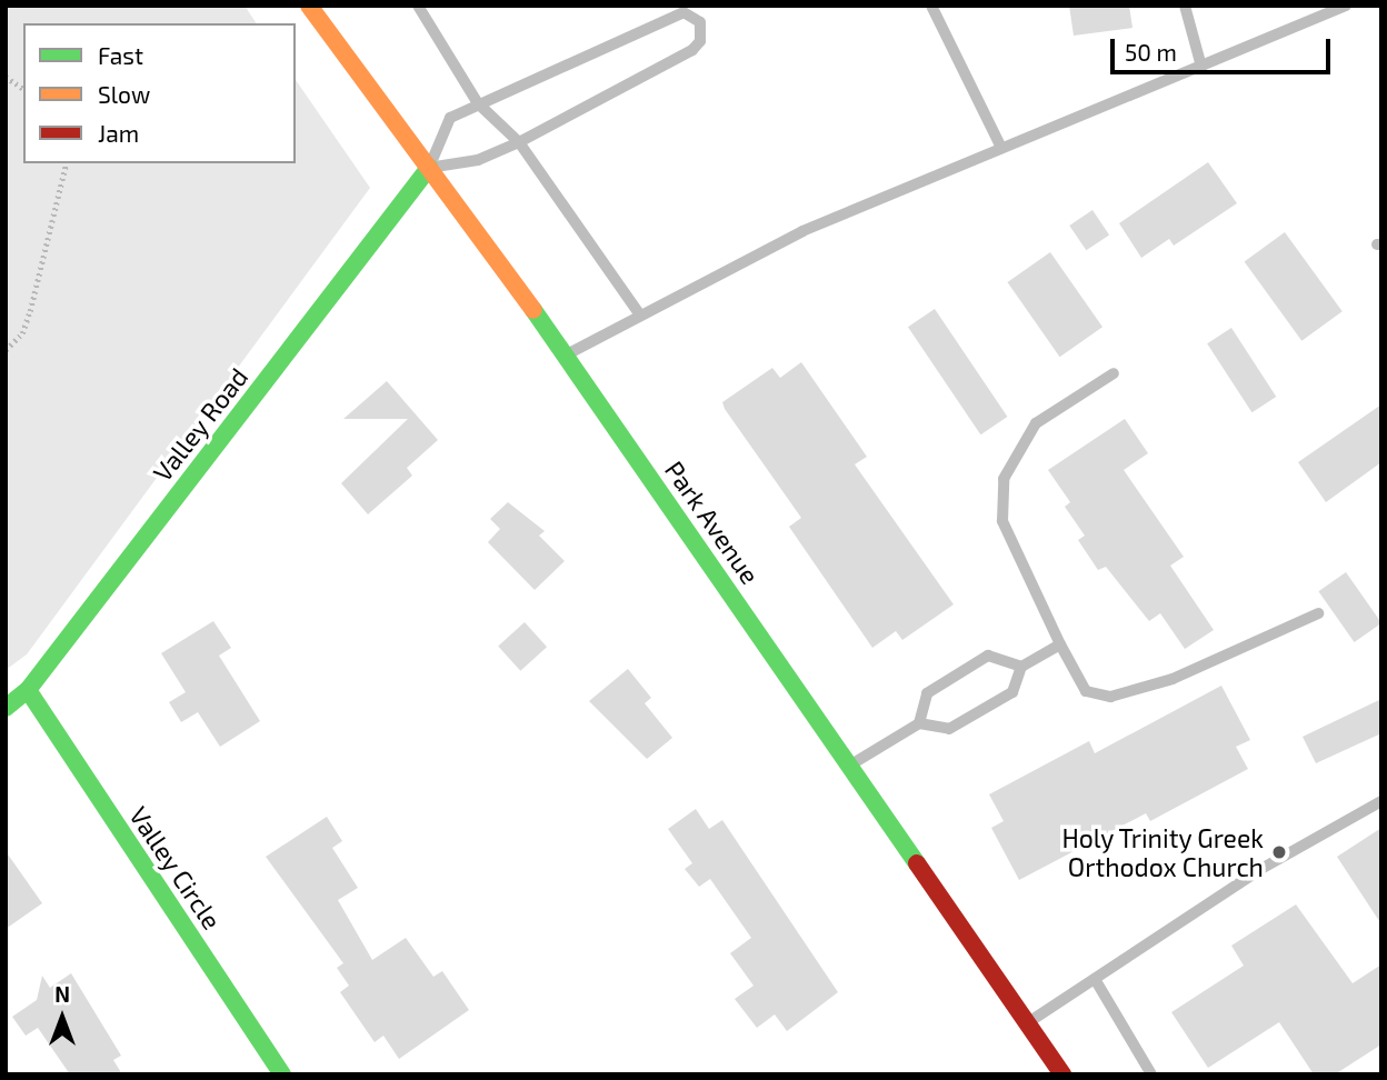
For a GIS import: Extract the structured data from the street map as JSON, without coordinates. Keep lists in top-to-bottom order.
{
  "streets": {
    "main road": ["Valley Road", "Park Avenue", "Valley Circle"]
  },
  "crossings": [
    ["Valley Road", "Park Avenue"],
    ["Valley Road", "Valley Circle"]
  ],
  "places": ["Holy Trinity Greek Orthodox Church"],
  "legend": ["Fast", "Slow", "Jam"],
  "scale_bar": "50 m",
  "north": "top"
}
